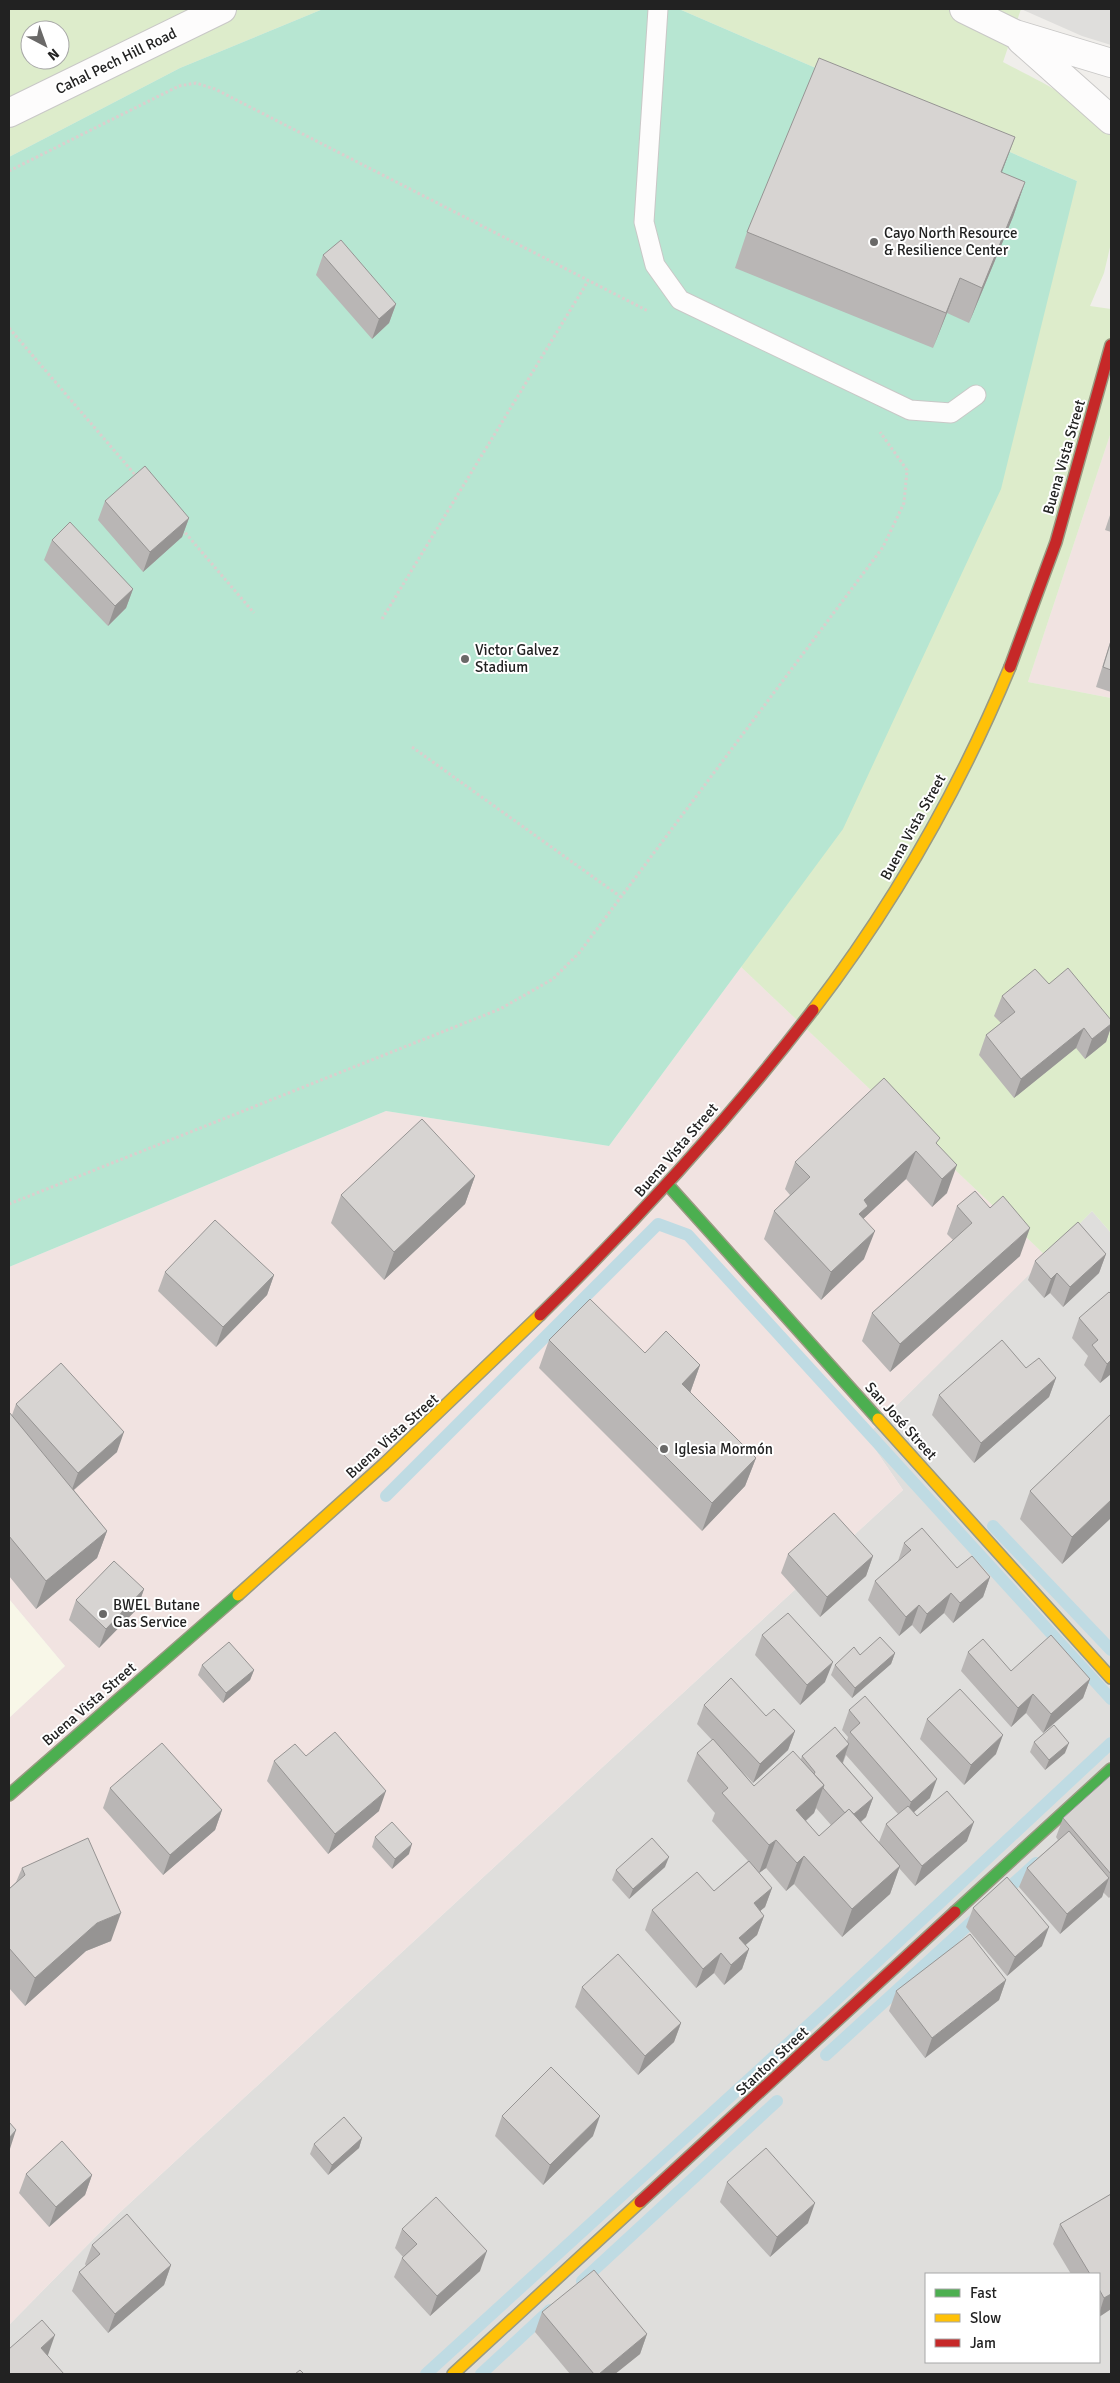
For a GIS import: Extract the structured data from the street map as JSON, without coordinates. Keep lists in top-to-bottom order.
{
  "streets": {
    "main road": ["Buena Vista Street", "San José Street", "Stanton Street"],
    "street": ["Cahal Pech Hill Road"]
  },
  "crossings": [
    ["Buena Vista Street", "San José Street"]
  ],
  "places": [
    "Cayo North Resource & Resilience Center",
    "Victor Galvez Stadium",
    "Iglesia Mormón",
    "BWEL Butane Gas Service"
  ],
  "legend": ["Fast", "Slow", "Jam"],
  "north": "bottom right"
}
